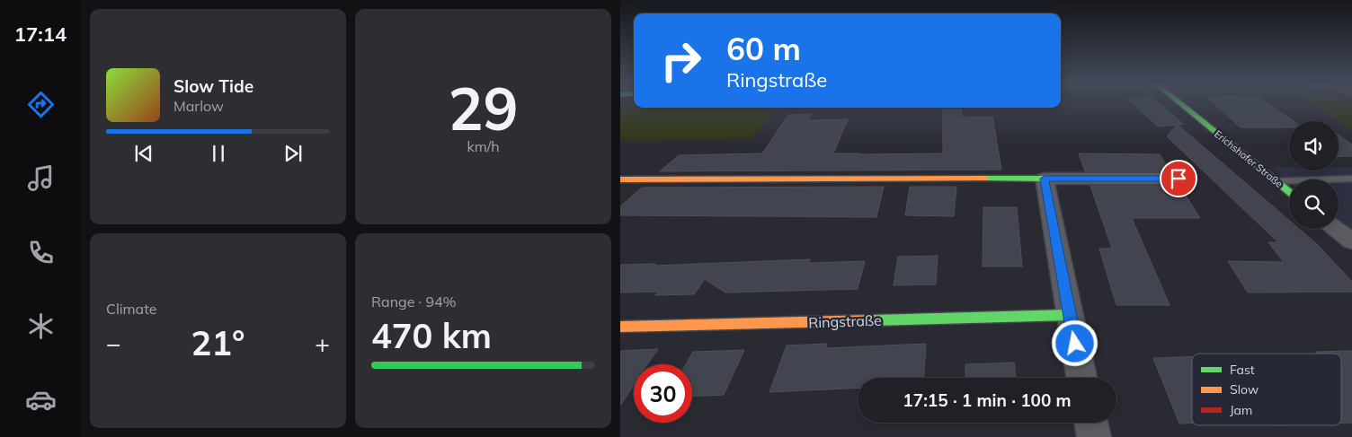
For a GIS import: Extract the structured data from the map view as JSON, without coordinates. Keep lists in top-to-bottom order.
{
  "streets": {
    "main road": ["Erichshofer Straße", "Ringstraße"]
  },
  "legend": ["Fast", "Slow", "Jam"],
  "page": {
    "tabs": "17:14",
    "tile": [
      ["29", "km/h"],
      "Climate",
      ["Range · 94%", "470 km"]
    ],
    "turn": ["60 m", "Ringstraße"],
    "song": ["Slow Tide", "Marlow"],
    "heat": ["−", "21°", "+"],
    "limit": "30",
    "trip": "17:15 · 1 min · 100 m"
  }
}
